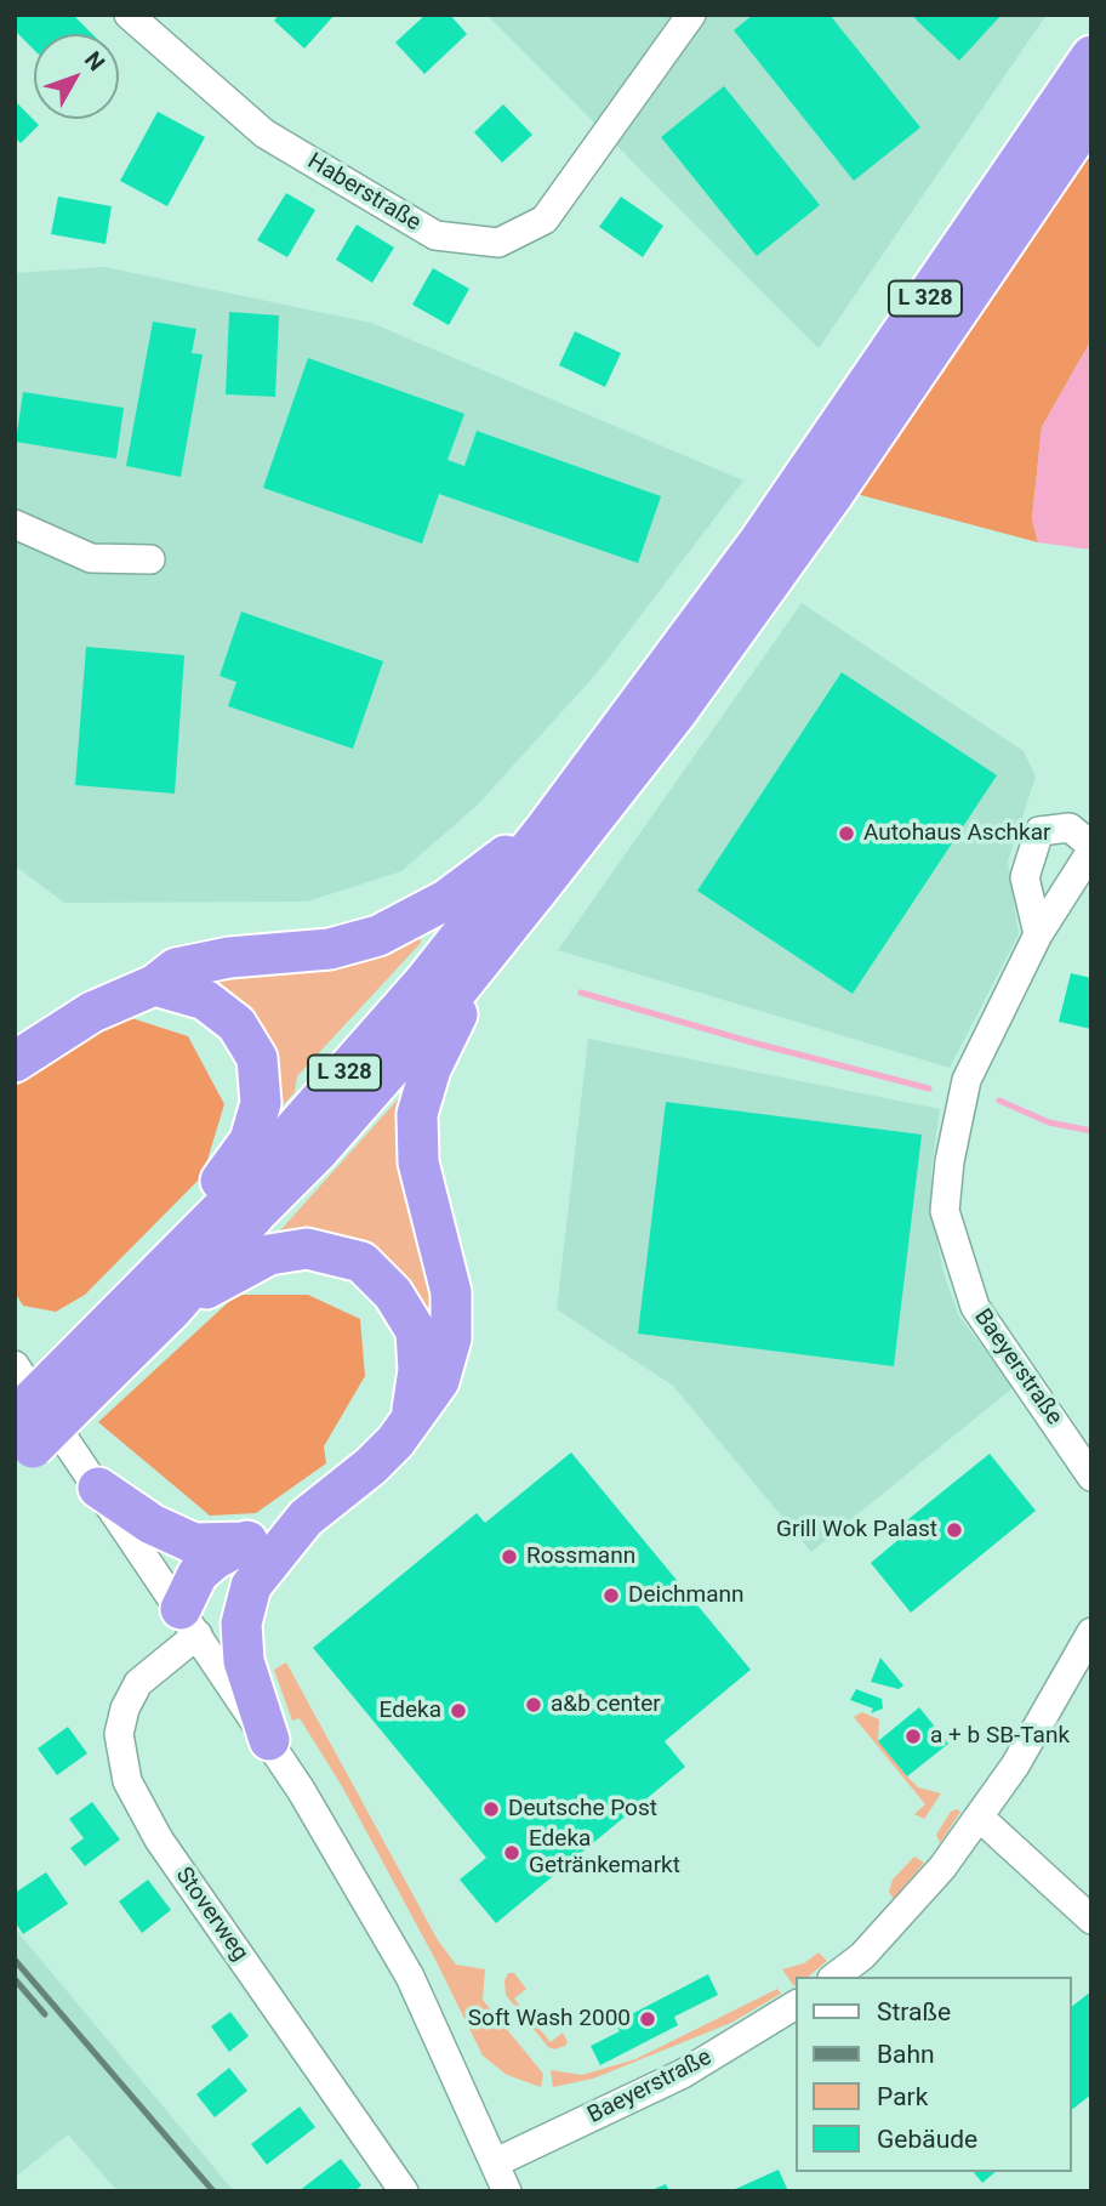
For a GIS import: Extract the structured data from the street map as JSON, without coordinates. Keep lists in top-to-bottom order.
{
  "streets": {
    "highway": ["L 328"],
    "street": ["Haberstraße", "Baeyerstraße", "Stoverweg"]
  },
  "places": [
    "Autohaus Aschkar",
    "Grill Wok Palast",
    "Rossmann",
    "Deichmann",
    "a&b center",
    "Edeka",
    "a + b SB-Tank",
    "Deutsche Post",
    "Edeka Getränkemarkt",
    "Soft Wash 2000"
  ],
  "legend": [
    "Straße",
    "Bahn",
    "Park",
    "Gebäude"
  ],
  "north": "top right"
}
